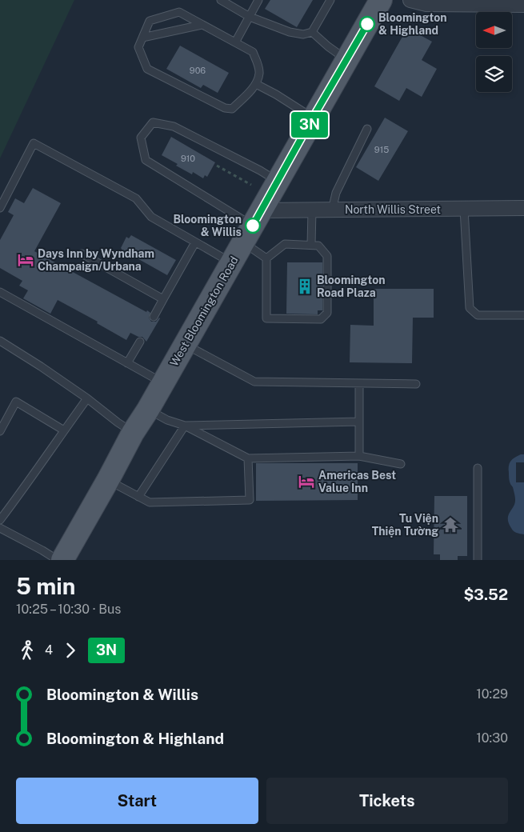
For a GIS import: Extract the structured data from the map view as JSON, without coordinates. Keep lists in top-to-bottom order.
{
  "streets": {
    "main road": ["West Bloomington Road"],
    "street": ["North Willis Street"]
  },
  "crossings": [
    ["North Willis Street", "West Bloomington Road"]
  ],
  "places": {
    "other": ["Bloomington & Highland", "Bloomington & Willis"],
    "hotel": ["Days Inn by Wyndham Champaign/Urbana", "Americas Best Value Inn"],
    "building": ["Bloomington Road Plaza"],
    "temple": ["Tu Viện Thiện Tường"]
  },
  "lines": ["bus line 3N"],
  "house_numbers": ["906", "915", "910"],
  "north": "left",
  "page": {
    "on_map": "3N",
    "heading": ["5 min", "10:25 – 10:30 · Bus", "$3.52"],
    "legs": ["4", "3N"],
    "list": [
      {
        "name": "Bloomington & Willis",
        "value": "10:29"
      },
      {
        "name": "Bloomington & Highland",
        "value": "10:30"
      }
    ],
    "buttons": ["Start", "Tickets"]
  }
}
